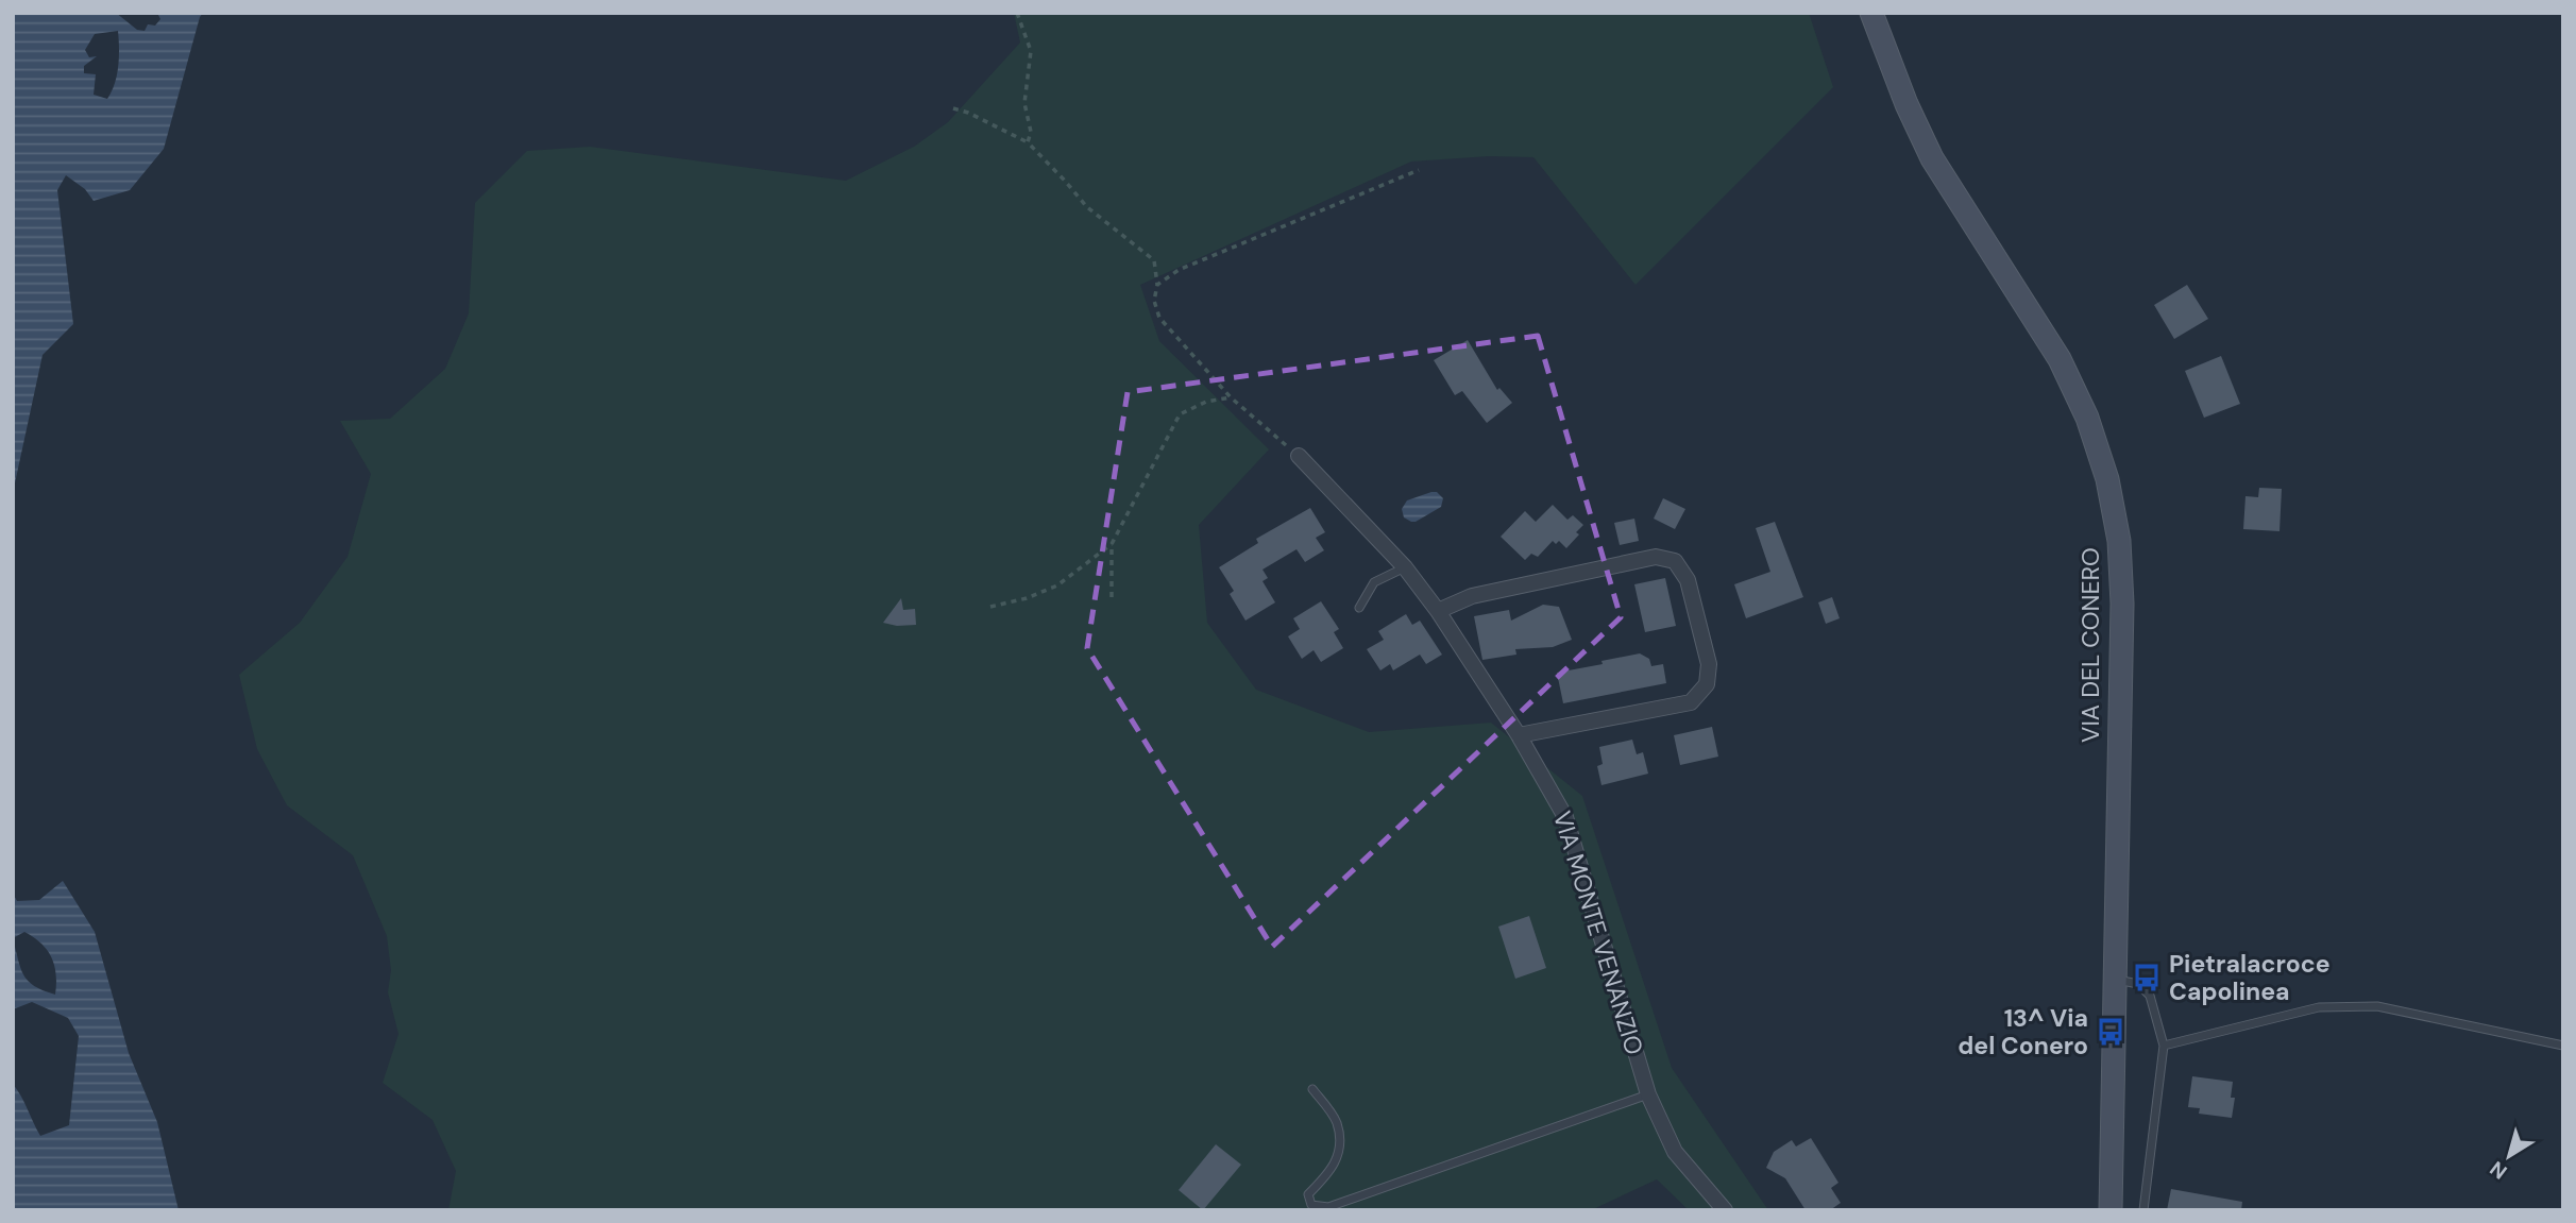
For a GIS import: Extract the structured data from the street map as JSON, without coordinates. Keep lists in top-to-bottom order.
{
  "streets": {
    "main road": ["VIA DEL CONERO"],
    "street": ["VIA MONTE VENANZIO"]
  },
  "places": {
    "bus stop": ["Pietralacroce Capolinea", "13^ Via del Conero"]
  },
  "north": "bottom left"
}
